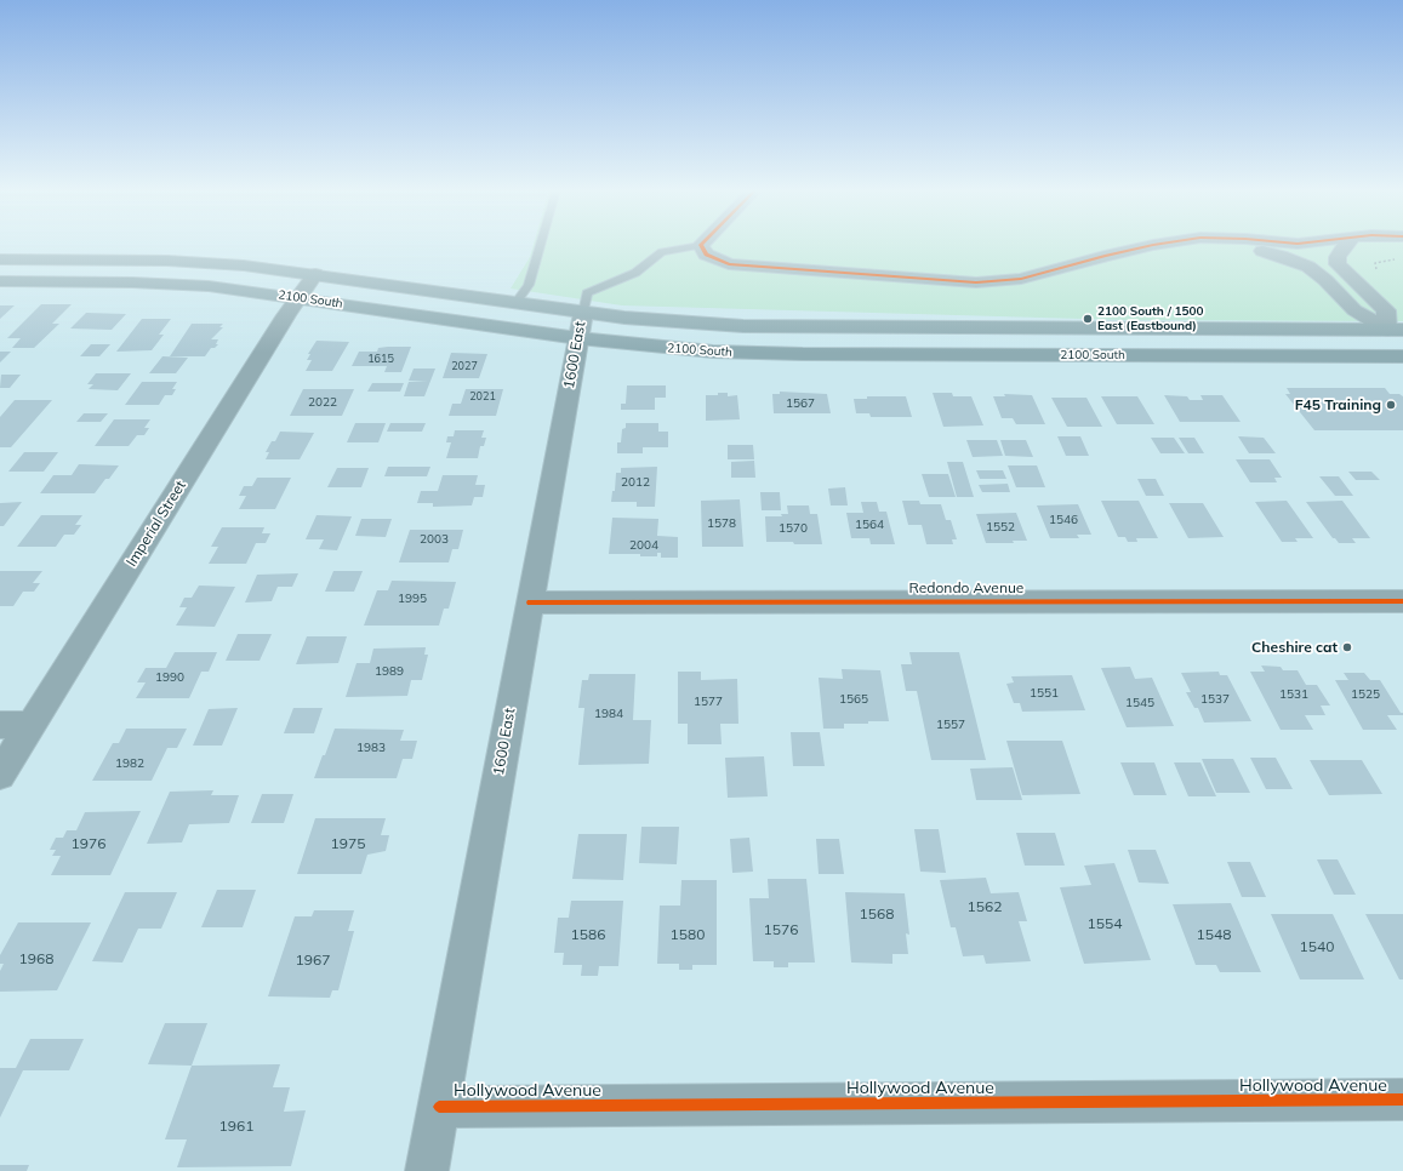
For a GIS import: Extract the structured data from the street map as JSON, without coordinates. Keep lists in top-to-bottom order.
{
  "streets": {
    "main road": ["2100 South"],
    "street": [
      "1600 East",
      "Imperial Street",
      "Redondo Avenue",
      "Hollywood Avenue"
    ]
  },
  "crossings": [
    ["2100 South", "1600 East"],
    ["2100 South", "Imperial Street"],
    ["1600 East", "Redondo Avenue"],
    ["1600 East", "Hollywood Avenue"]
  ],
  "places": ["2100 South / 1500 East (Eastbound)", "F45 Training", "Cheshire cat"],
  "house_numbers": [
    "1615",
    "2027",
    "2021",
    "2022",
    "1567",
    "2012",
    "1546",
    "1578",
    "1564",
    "1552",
    "1570",
    "2003",
    "2004",
    "1995",
    "1989",
    "1990",
    "1551",
    "1531",
    "1525",
    "1565",
    "1537",
    "1577",
    "1545",
    "1984",
    "1557",
    "1983",
    "1982",
    "1976",
    "1975",
    "1562",
    "1568",
    "1554",
    "1576",
    "1586",
    "1580",
    "1548",
    "1540",
    "1968",
    "1967",
    "1961"
  ]
}
